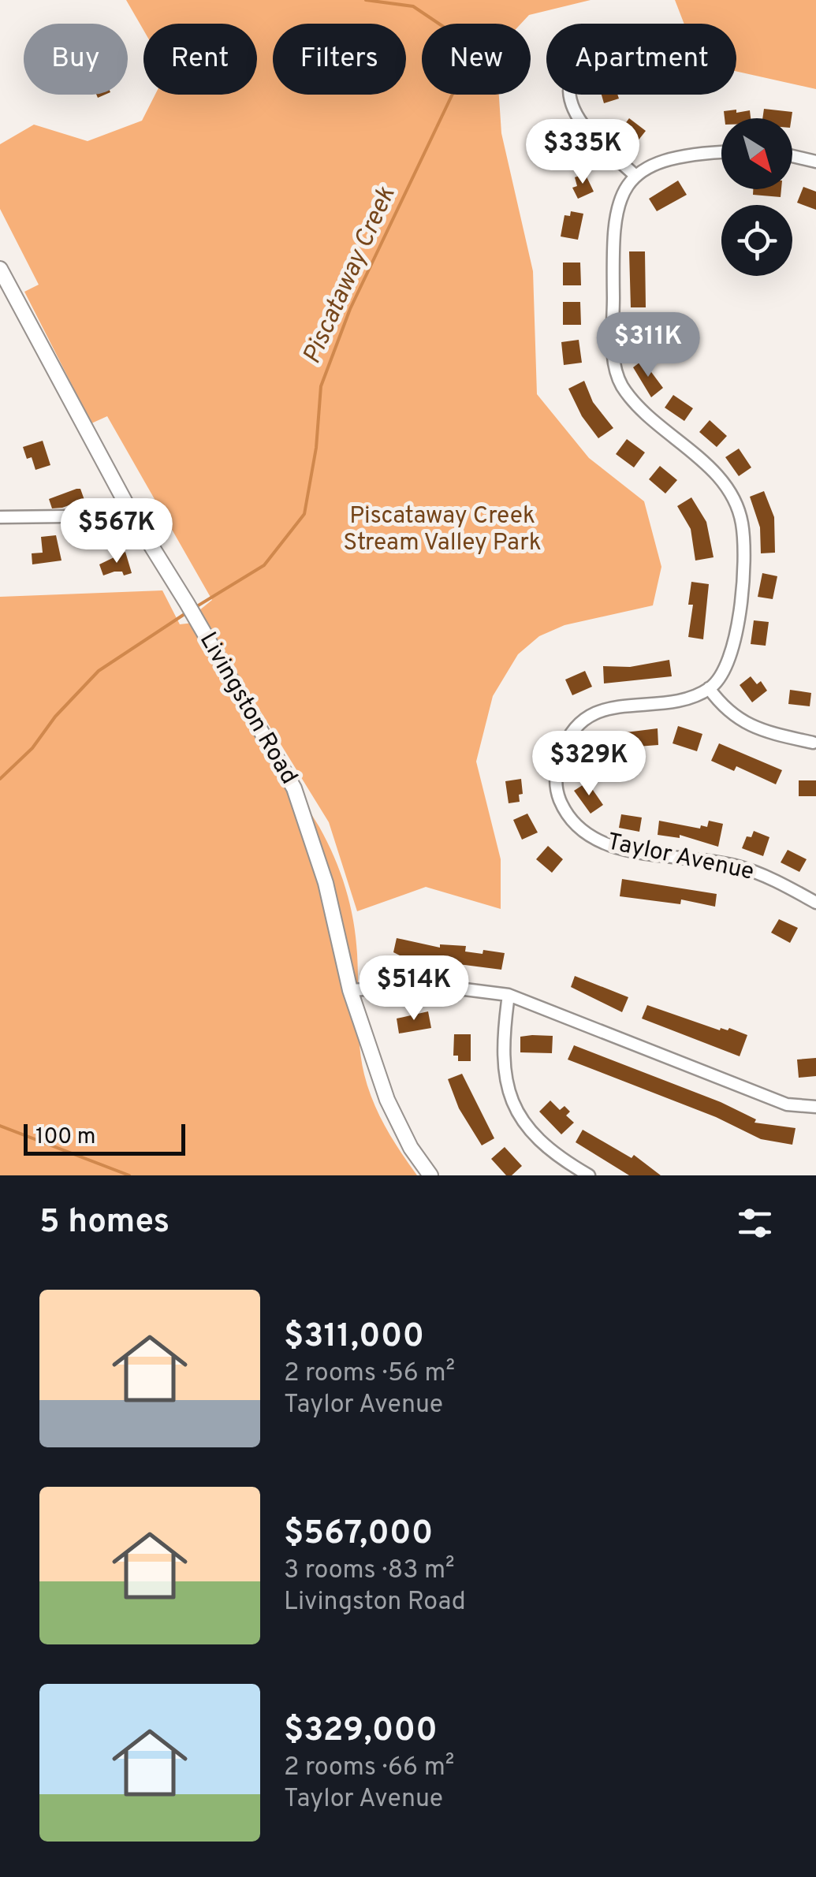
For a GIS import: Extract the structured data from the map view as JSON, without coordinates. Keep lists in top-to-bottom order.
{
  "streets": {
    "main road": ["Livingston Road"],
    "street": ["Taylor Avenue"]
  },
  "water": ["Piscataway Creek"],
  "parks": ["Piscataway Creek Stream Valley Park"],
  "scale_bar": "100 m",
  "north": "bottom right",
  "page": {
    "chip": [
      "Buy",
      "Rent",
      "Filters",
      "New",
      "Apartment"
    ],
    "price": [
      "$335K",
      "$311K",
      "$567K",
      "$329K",
      "$514K"
    ],
    "scale": "100 m",
    "heading": "5 homes",
    "list": [
      {
        "name": "$311,000",
        "note": "2 rooms · 56 m² · Taylor Avenue"
      },
      {
        "name": "$567,000",
        "note": "3 rooms · 83 m² · Livingston Road"
      },
      {
        "name": "$329,000",
        "note": "2 rooms · 66 m² · Taylor Avenue"
      }
    ]
  }
}
